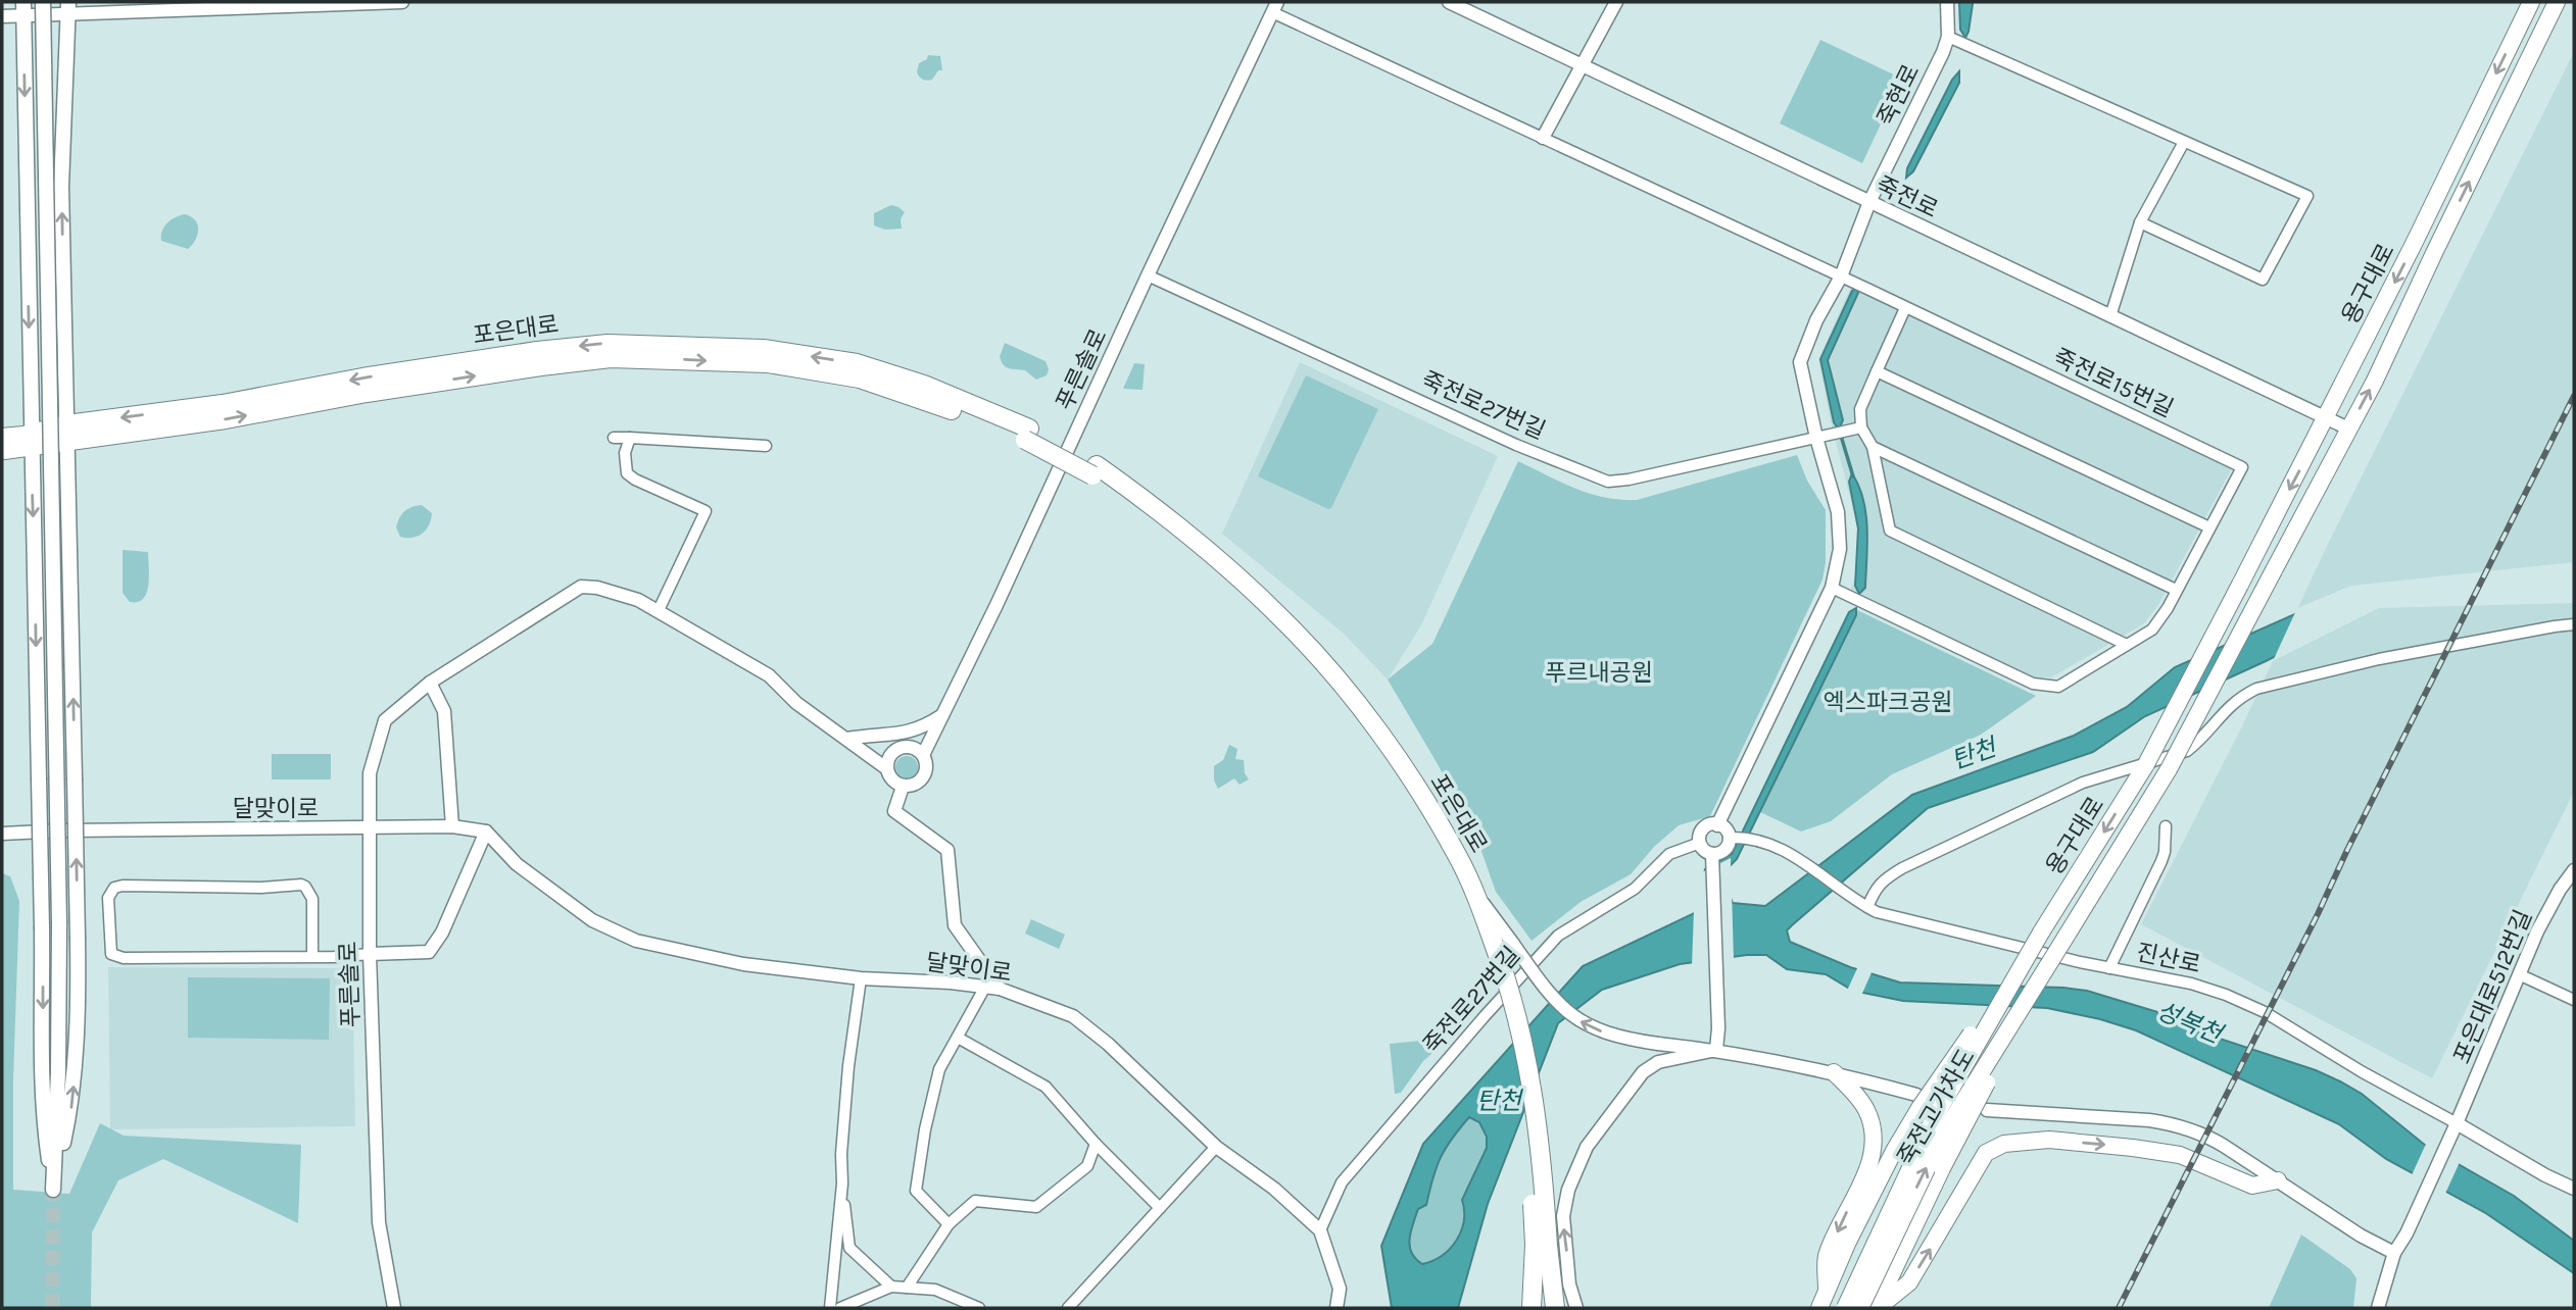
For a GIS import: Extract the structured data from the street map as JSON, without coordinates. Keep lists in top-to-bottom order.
{
  "streets": {
    "highway": ["포은대로"],
    "main road": ["용구대로", "죽전고가차도"],
    "street": [
      "죽현로",
      "죽전로",
      "푸른솔로",
      "죽전로15번길",
      "죽전로27번길",
      "달맞이로",
      "진산로",
      "포은대로512번길"
    ]
  },
  "crossings": [
    ["죽현로", "죽전로"],
    ["죽전로", "용구대로"],
    ["용구대로", "죽전고가차도"],
    ["푸른솔로", "죽전로15번길"],
    ["푸른솔로", "죽전로27번길"],
    ["푸른솔로", "달맞이로"],
    ["죽전로27번길", "달맞이로"],
    ["진산로", "포은대로512번길"]
  ],
  "water": ["탄천", "성복천"],
  "parks": ["푸르내공원", "엑스파크공원"]
}
